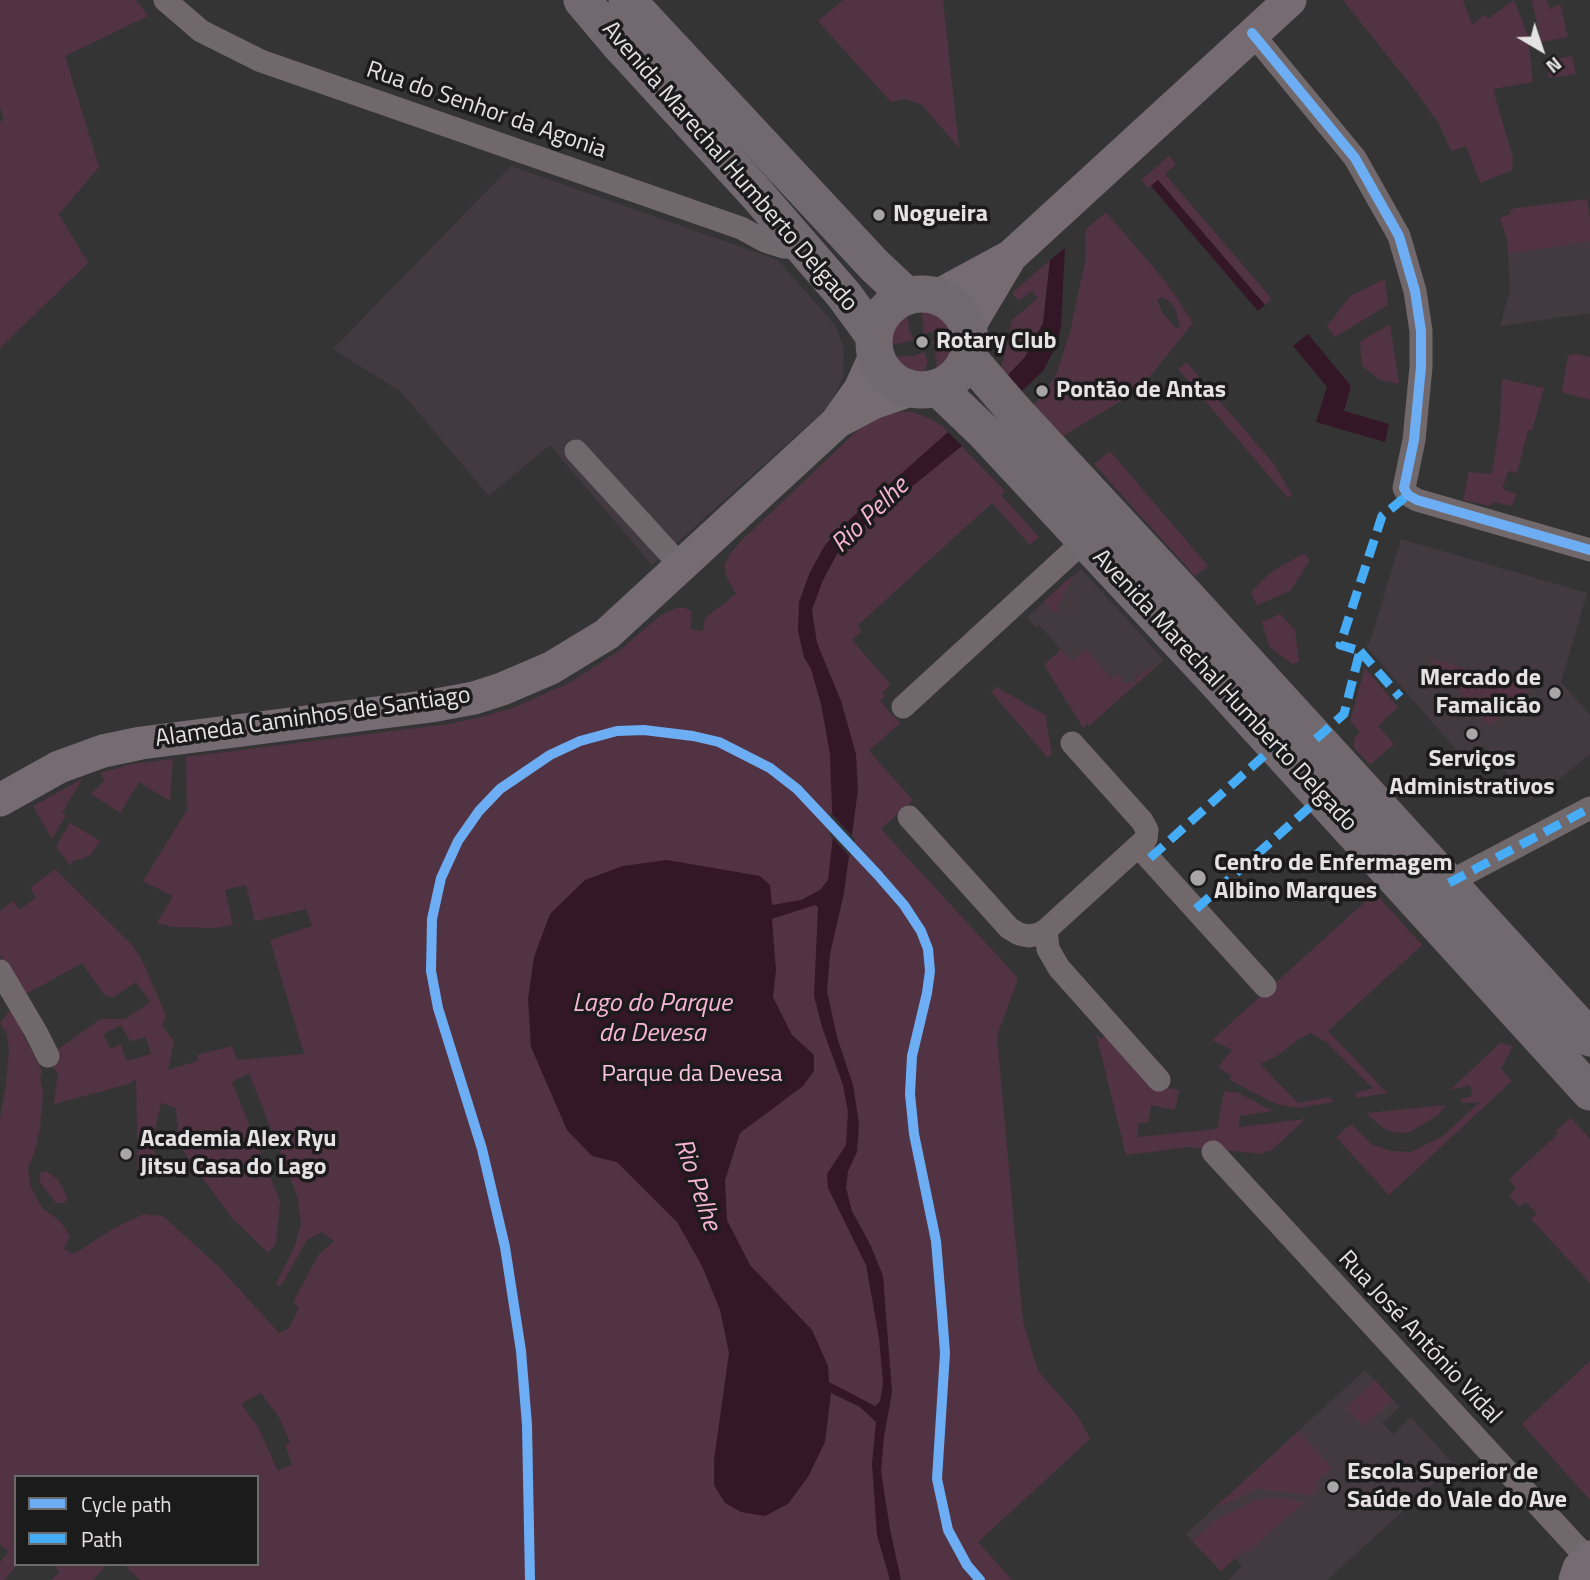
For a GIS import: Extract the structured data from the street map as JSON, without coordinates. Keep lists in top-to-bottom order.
{
  "streets": {
    "main road": ["Avenida Marechal Humberto Delgado", "Alameda Caminhos de Santiago"],
    "street": ["Rua do Senhor da Agonia", "Rua José António Vidal"]
  },
  "crossings": [
    ["Rua do Senhor da Agonia", "Avenida Marechal Humberto Delgado"],
    ["Avenida Marechal Humberto Delgado", "Alameda Caminhos de Santiago"]
  ],
  "water": ["Rio Pelhe", "Lago do Parque da Devesa"],
  "parks": ["Parque da Devesa"],
  "places": [
    "Nogueira",
    "Rotary Club",
    "Pontão de Antas",
    "Mercado de Famalicão",
    "Serviços Administrativos",
    "Centro de Enfermagem Albino Marques",
    "Academia Alex Ryu Jitsu Casa do Lago",
    "Escola Superior de Saúde do Vale do Ave"
  ],
  "legend": ["Cycle path", "Path"],
  "north": "bottom right"
}
